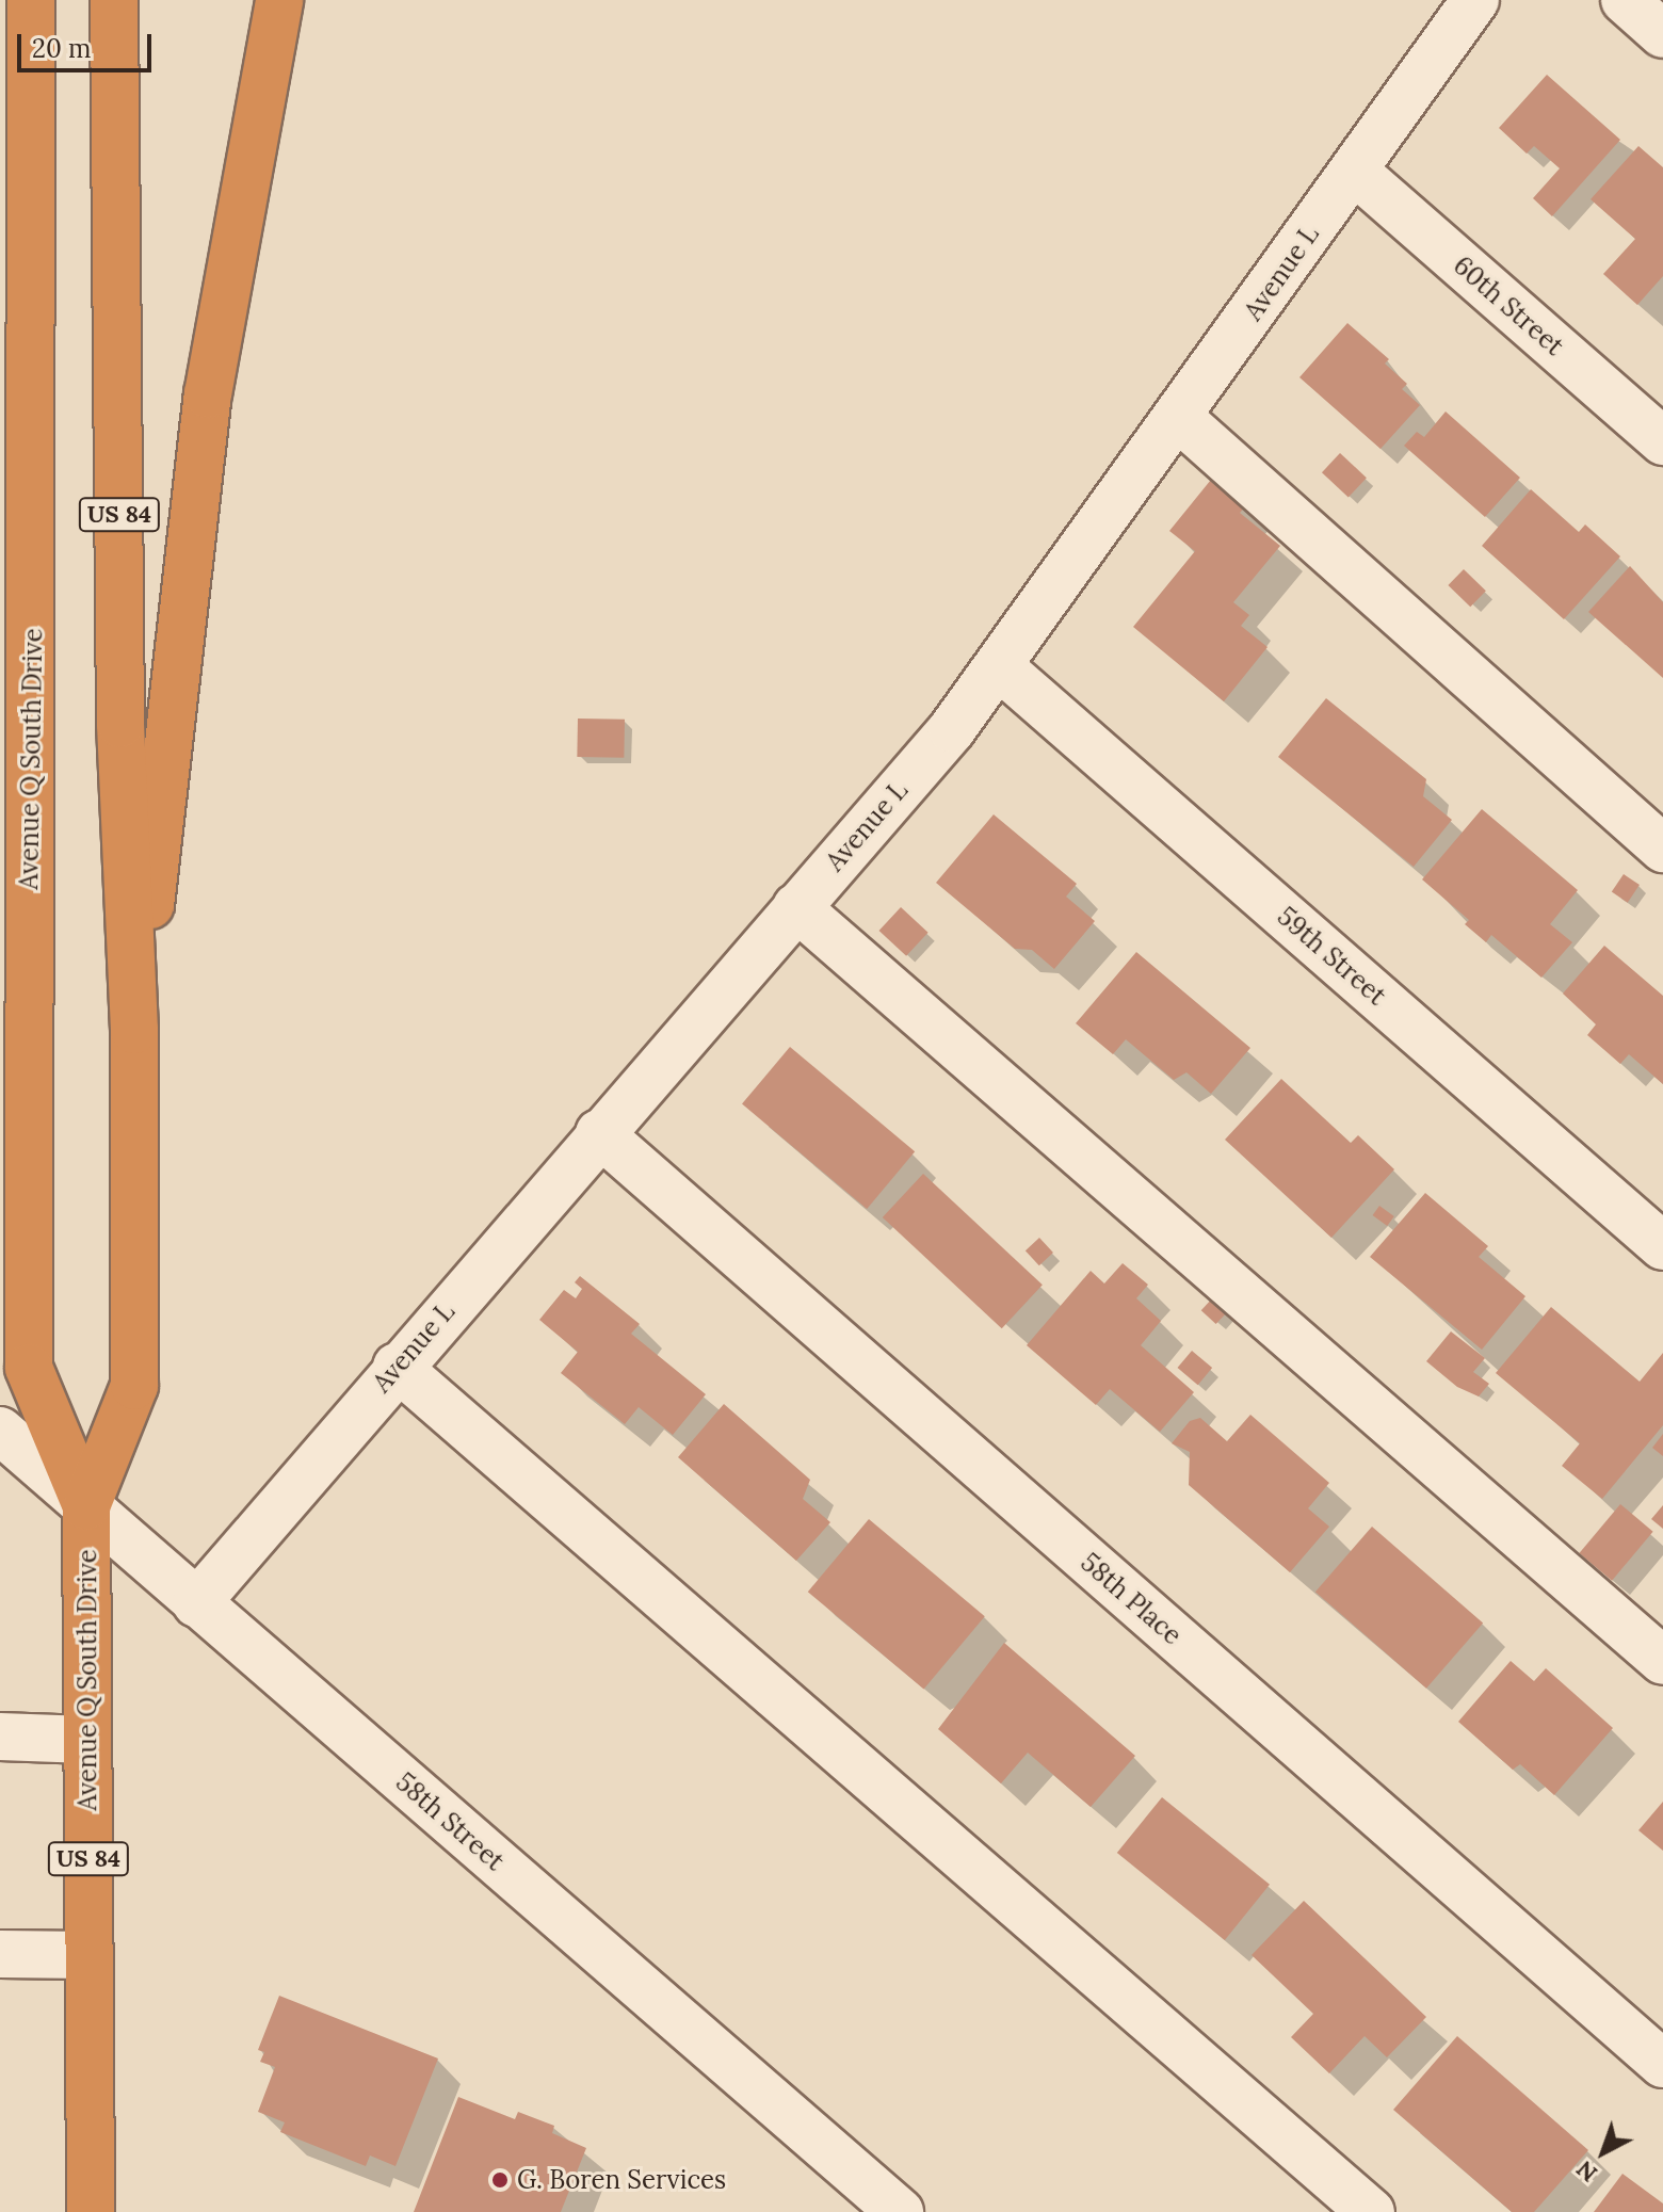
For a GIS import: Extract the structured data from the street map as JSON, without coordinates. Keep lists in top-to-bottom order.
{
  "streets": {
    "highway": ["US 84", "Avenue Q South Drive"],
    "street": [
      "Avenue L",
      "60th Street",
      "59th Street",
      "58th Place",
      "58th Street"
    ]
  },
  "crossings": [
    ["Avenue L", "60th Street"],
    ["Avenue L", "59th Street"],
    ["Avenue L", "58th Place"],
    ["Avenue L", "58th Street"],
    ["Avenue Q South Drive", "58th Street"]
  ],
  "places": ["G. Boren Services"],
  "scale_bar": "20 m",
  "north": "bottom left"
}
